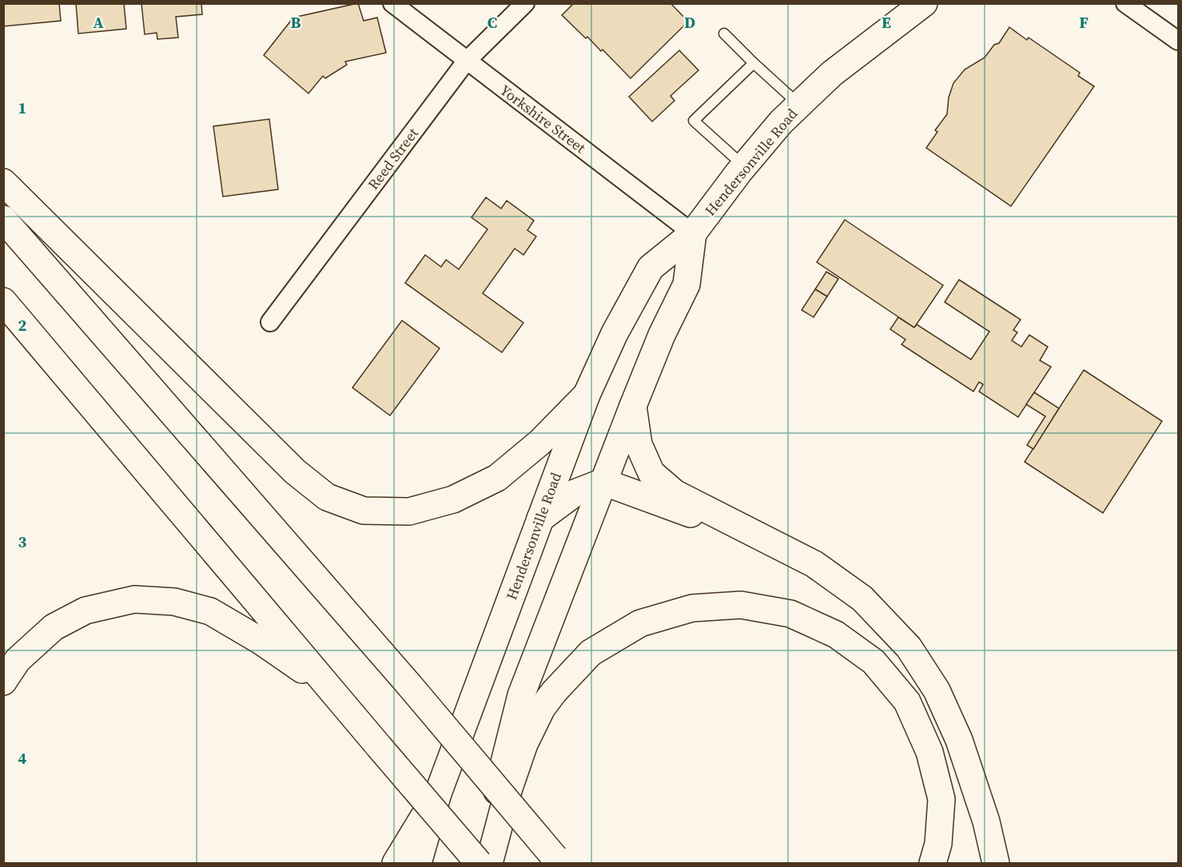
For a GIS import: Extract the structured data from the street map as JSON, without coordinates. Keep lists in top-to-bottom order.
{
  "streets": {
    "main road": ["Hendersonville Road"],
    "street": ["Yorkshire Street", "Reed Street"]
  },
  "crossings": [
    ["Yorkshire Street", "Reed Street"],
    ["Yorkshire Street", "Hendersonville Road"]
  ],
  "grid": {
    "columns": [
      "A",
      "B",
      "C",
      "D",
      "E",
      "F"
    ],
    "rows": [
      "1",
      "2",
      "3",
      "4"
    ]
  }
}
